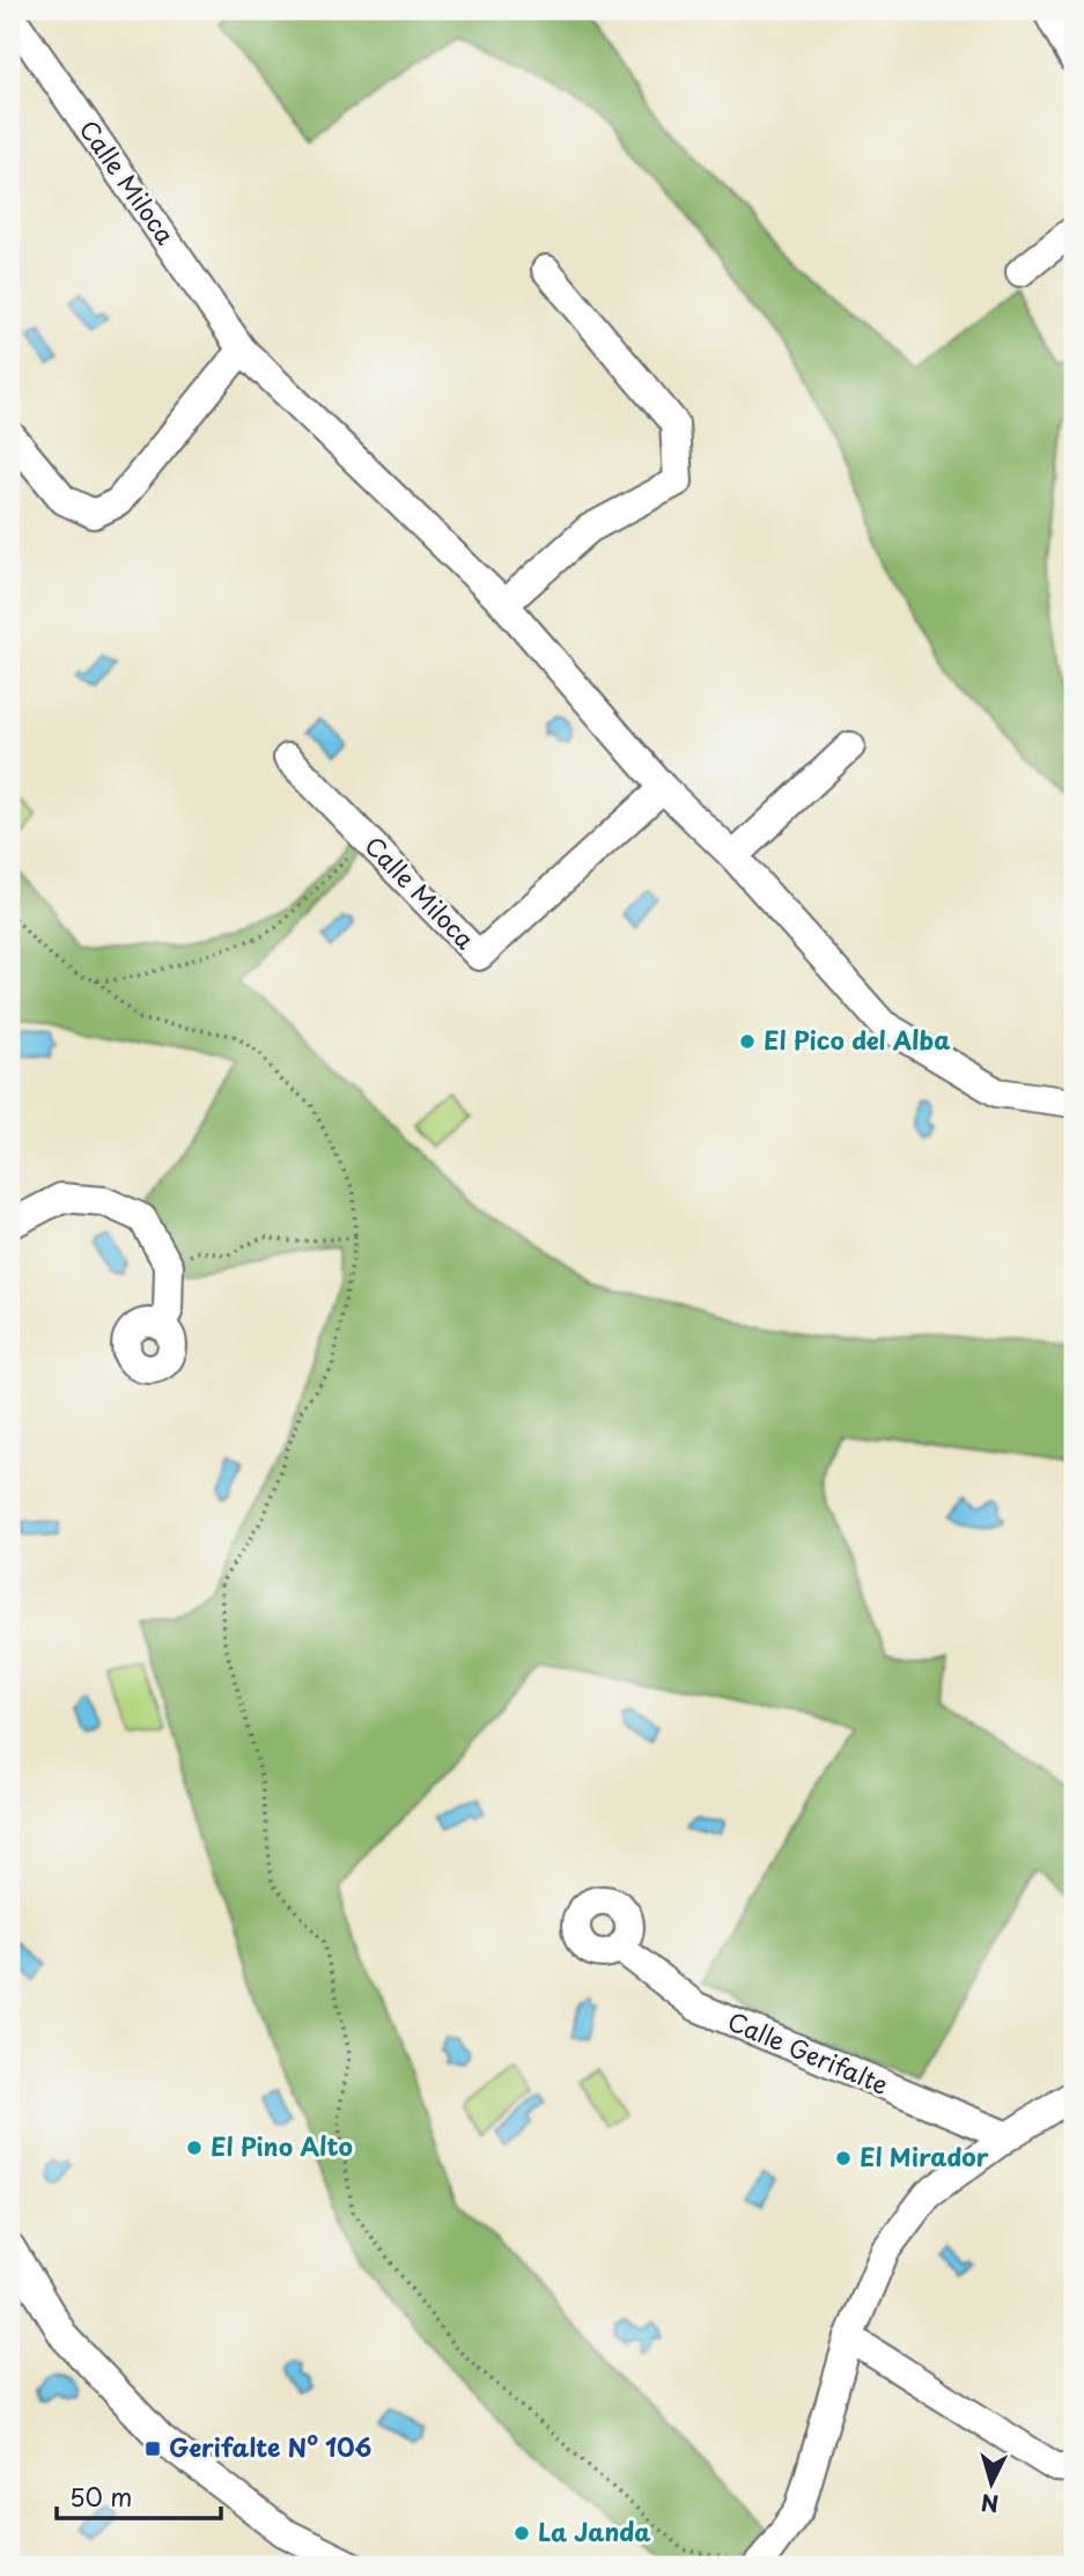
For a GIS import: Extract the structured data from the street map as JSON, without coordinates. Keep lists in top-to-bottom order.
{
  "streets": {
    "street": ["Calle Miloca", "Calle Gerifalte"]
  },
  "places": {
    "other": [
      "El Pico del Alba",
      "El Pino Alto",
      "El Mirador",
      "La Janda"
    ],
    "transit": ["Gerifalte Nº 106"]
  },
  "scale_bar": "50 m",
  "north": "bottom"
}
